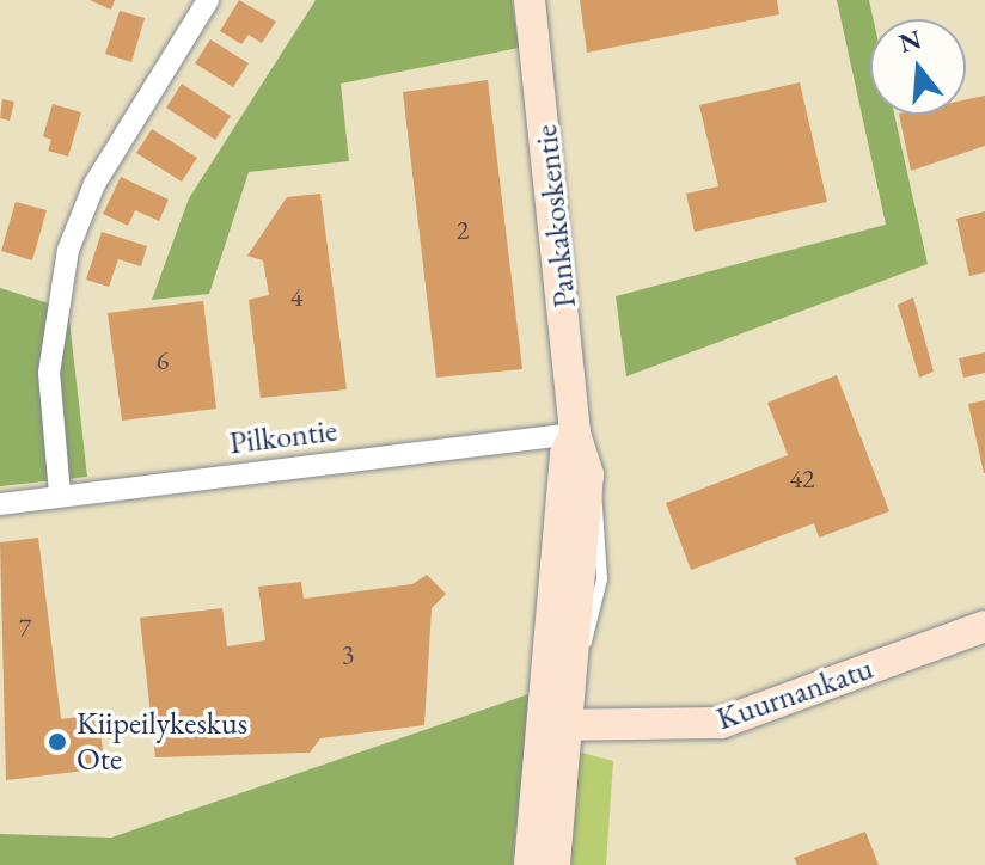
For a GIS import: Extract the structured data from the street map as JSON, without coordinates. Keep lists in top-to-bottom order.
{
  "streets": {
    "main road": ["Pankakoskentie", "Kuurnankatu"],
    "street": ["Pilkontie"]
  },
  "crossings": [
    ["Pankakoskentie", "Pilkontie"],
    ["Pankakoskentie", "Kuurnankatu"]
  ],
  "places": ["Kiipeilykeskus Ote"],
  "house_numbers": [
    "2",
    "4",
    "6",
    "42",
    "7",
    "3"
  ],
  "north": "top"
}
